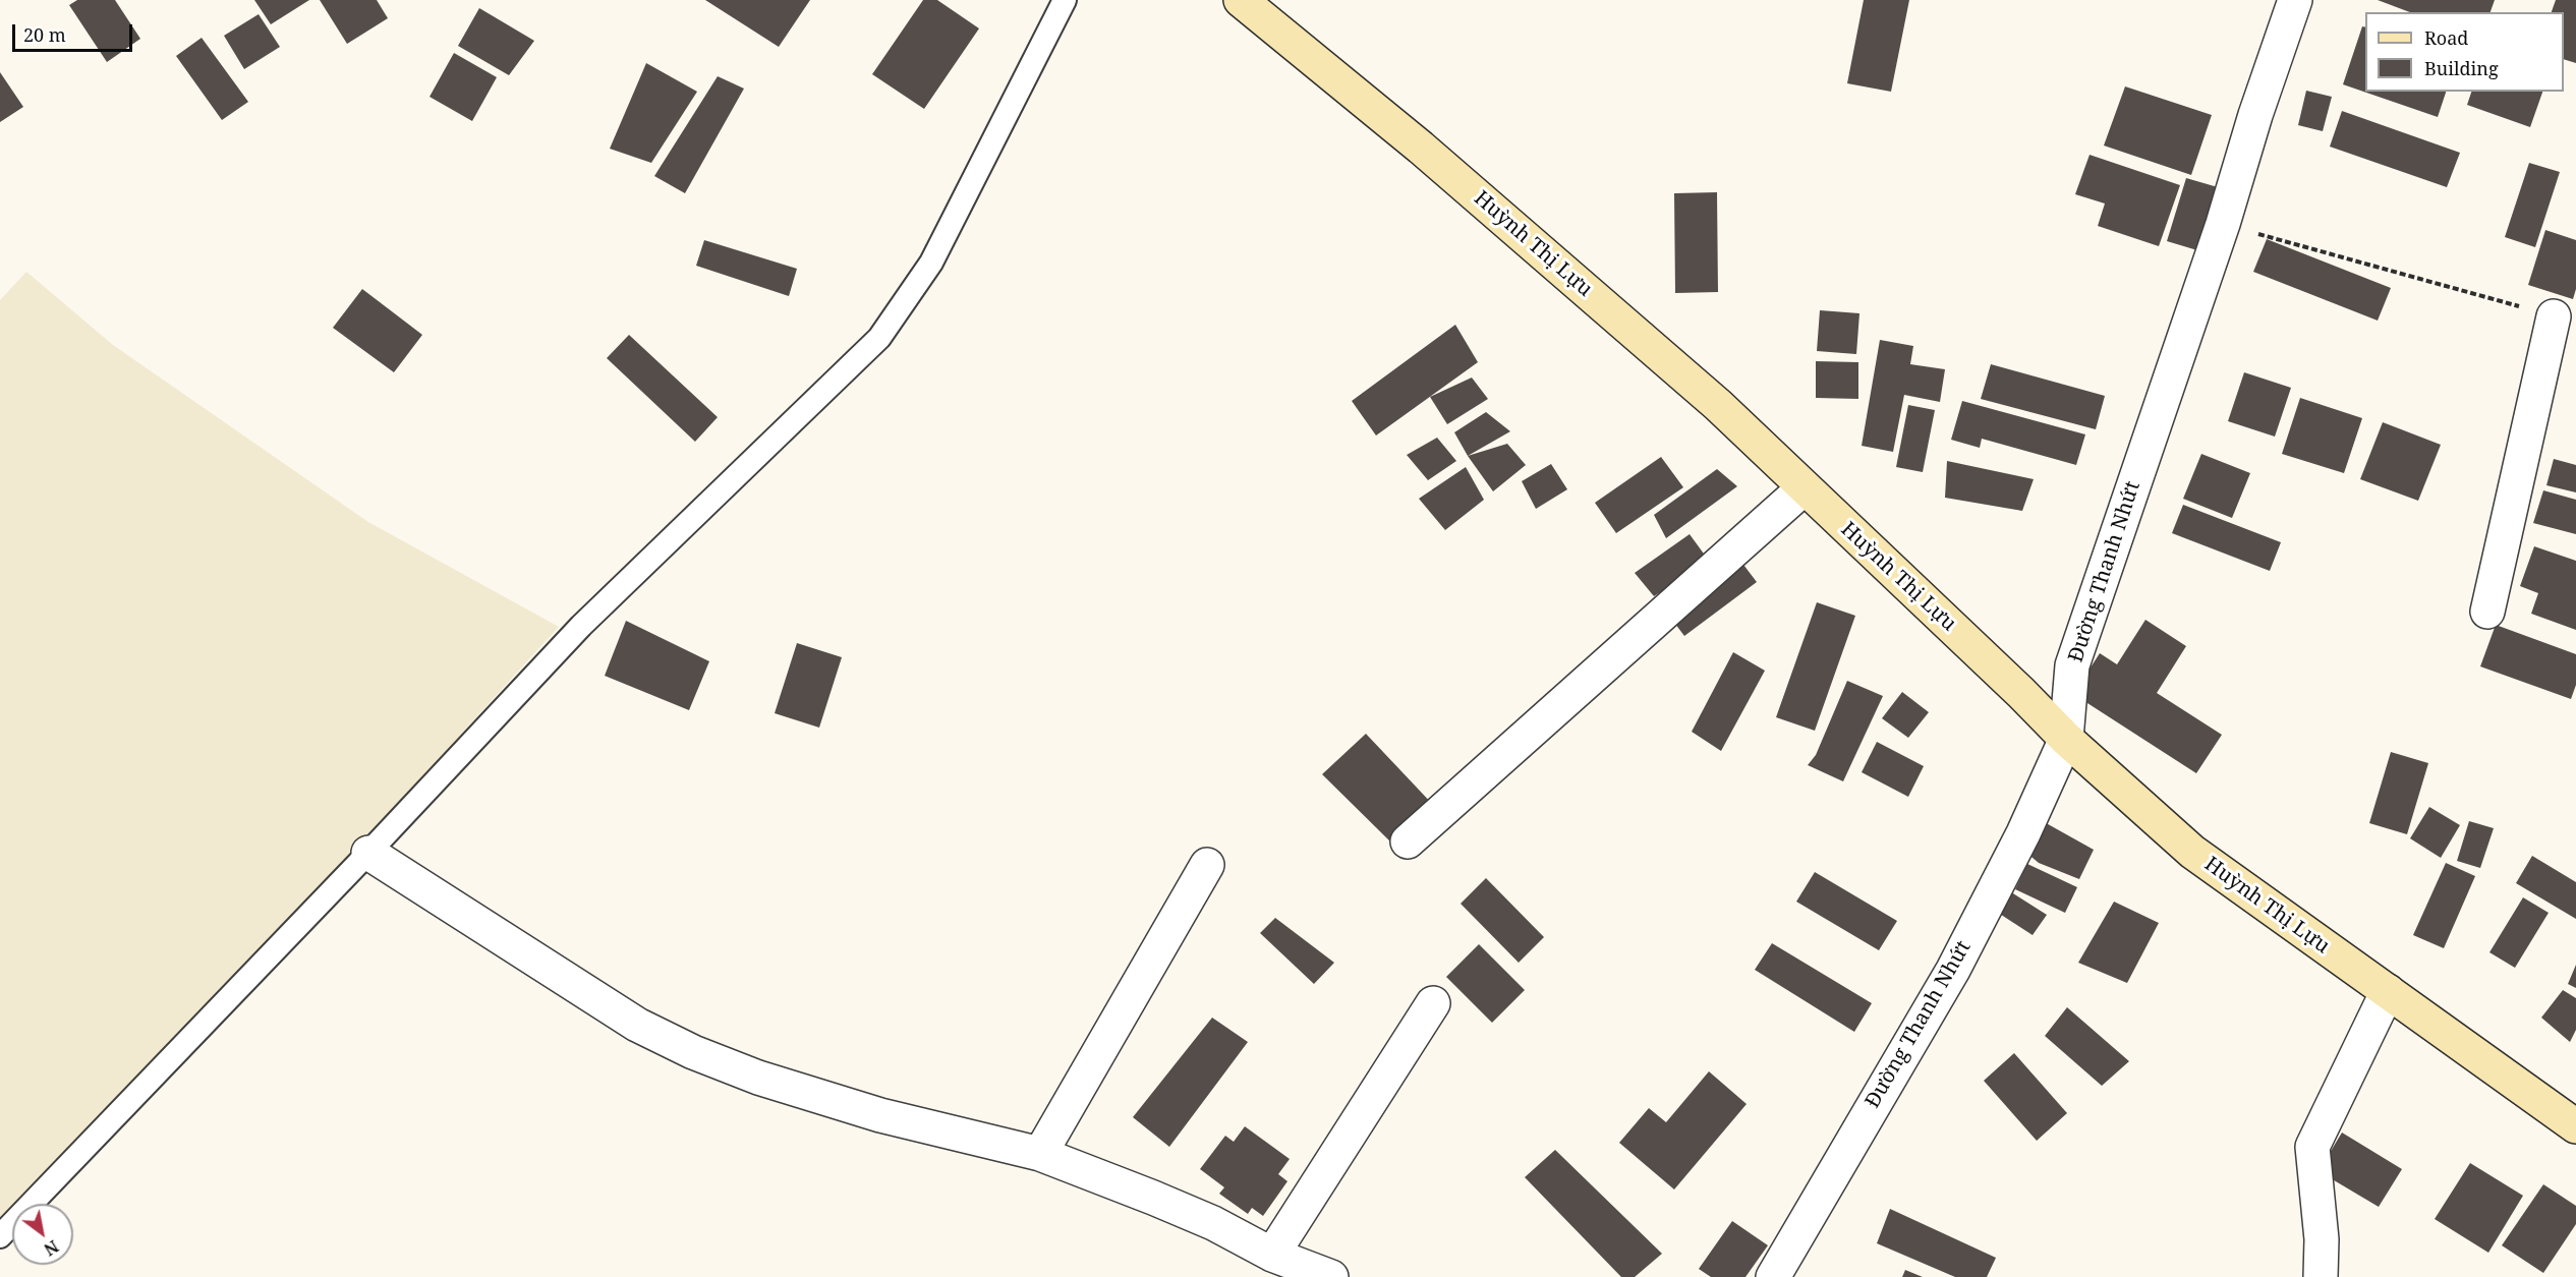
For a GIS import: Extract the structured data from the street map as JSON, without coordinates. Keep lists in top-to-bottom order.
{
  "streets": {
    "street": ["Huỳnh Thị Lựu", "Đường Thanh Nhứt"]
  },
  "crossings": [
    ["Huỳnh Thị Lựu", "Đường Thanh Nhứt"]
  ],
  "legend": ["Road", "Building"],
  "scale_bar": "20 m",
  "north": "bottom right"
}
